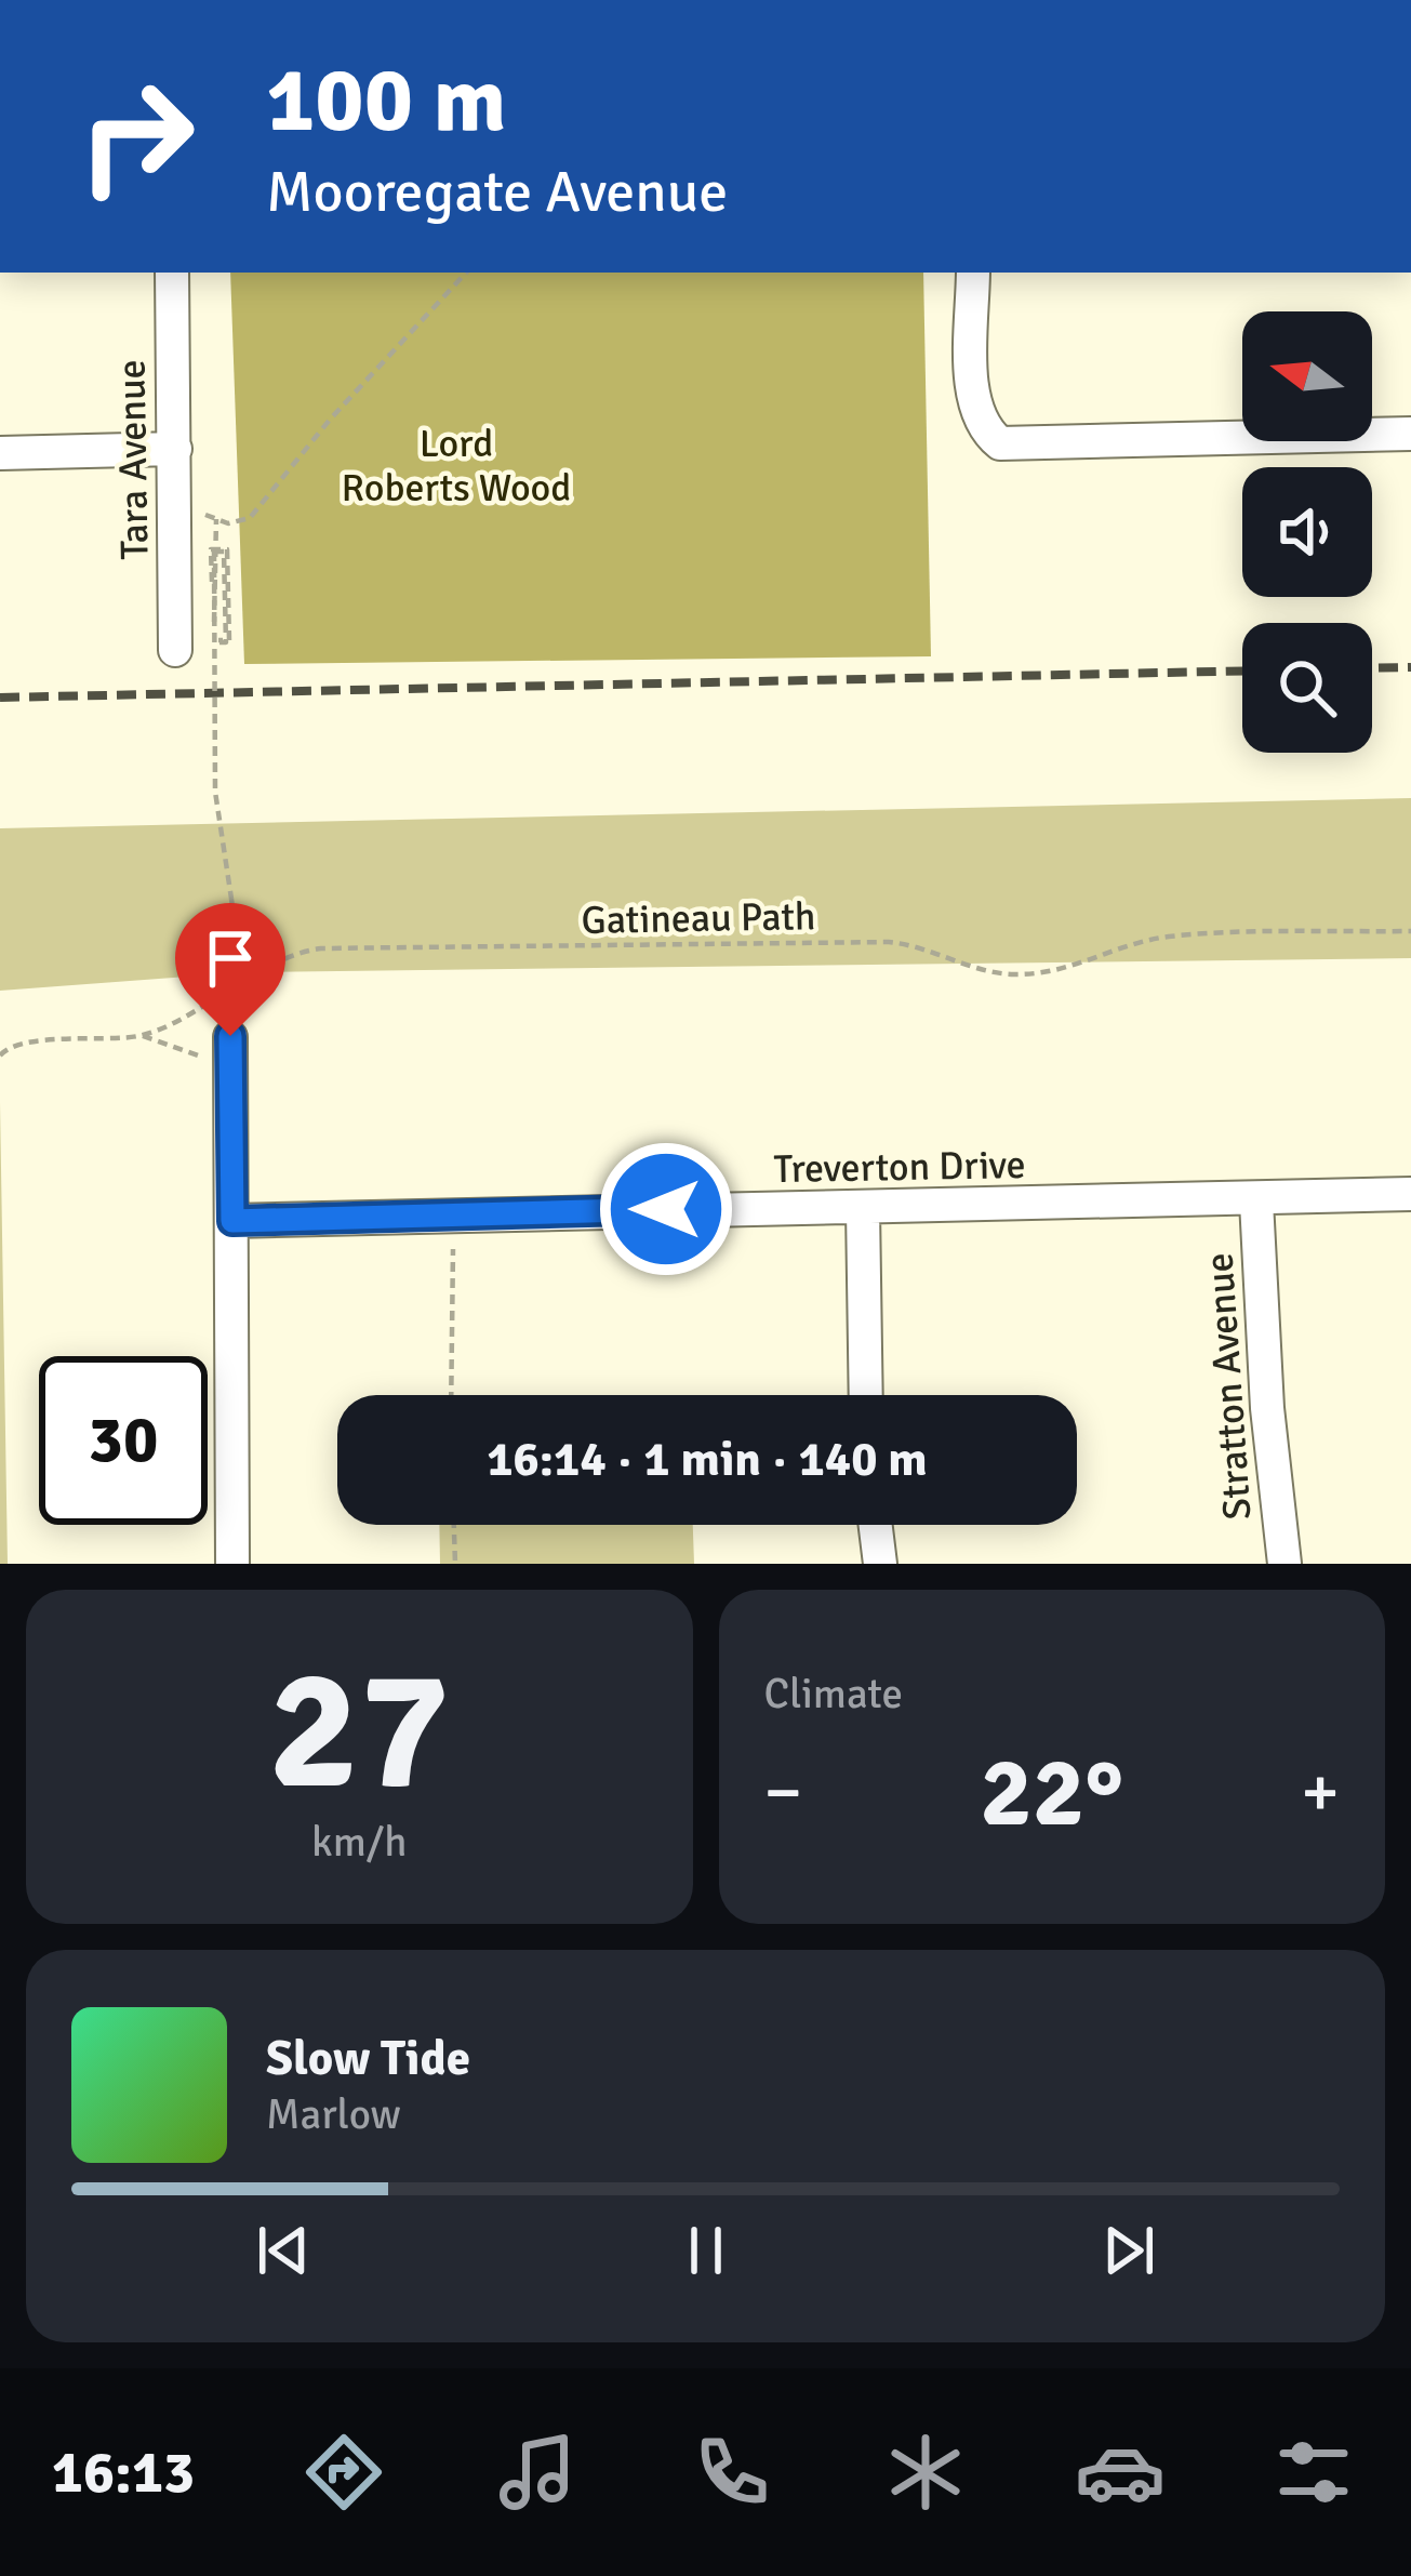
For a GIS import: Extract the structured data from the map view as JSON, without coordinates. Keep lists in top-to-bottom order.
{
  "streets": {
    "street": ["Tara Avenue", "Treverton Drive", "Stratton Avenue"],
    "path": ["Gatineau Path"]
  },
  "crossings": [
    ["Treverton Drive", "Stratton Avenue"]
  ],
  "parks": ["Lord Roberts Wood"],
  "north": "left",
  "page": {
    "turn": ["100 m", "Mooregate Avenue"],
    "limit": "30",
    "trip": "16:14 · 1 min · 140 m",
    "tile": [
      ["27", "km/h"],
      "Climate"
    ],
    "heat": ["−", "22°", "+"],
    "song": ["Slow Tide", "Marlow"],
    "tabs": "16:13"
  }
}
